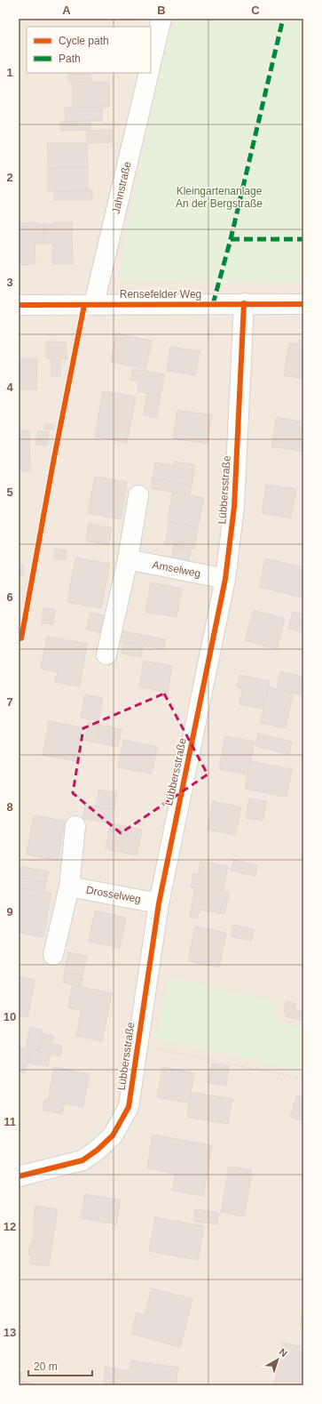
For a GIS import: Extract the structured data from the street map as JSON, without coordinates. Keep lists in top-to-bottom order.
{
  "streets": {
    "street": [
      "Jahnstraße",
      "Rensefelder Weg",
      "Lübbersstraße",
      "Amselweg",
      "Drosselweg"
    ]
  },
  "crossings": [
    ["Jahnstraße", "Rensefelder Weg"],
    ["Rensefelder Weg", "Lübbersstraße"],
    ["Lübbersstraße", "Amselweg"],
    ["Lübbersstraße", "Drosselweg"]
  ],
  "parks": ["Kleingartenanlage An der Bergstraße"],
  "legend": ["Cycle path", "Path"],
  "scale_bar": "20 m",
  "north": "top right",
  "grid": {
    "columns": ["A", "B", "C"],
    "rows": [
      "1",
      "2",
      "3",
      "4",
      "5",
      "6",
      "7",
      "8",
      "9",
      "10",
      "11",
      "12",
      "13"
    ]
  }
}
